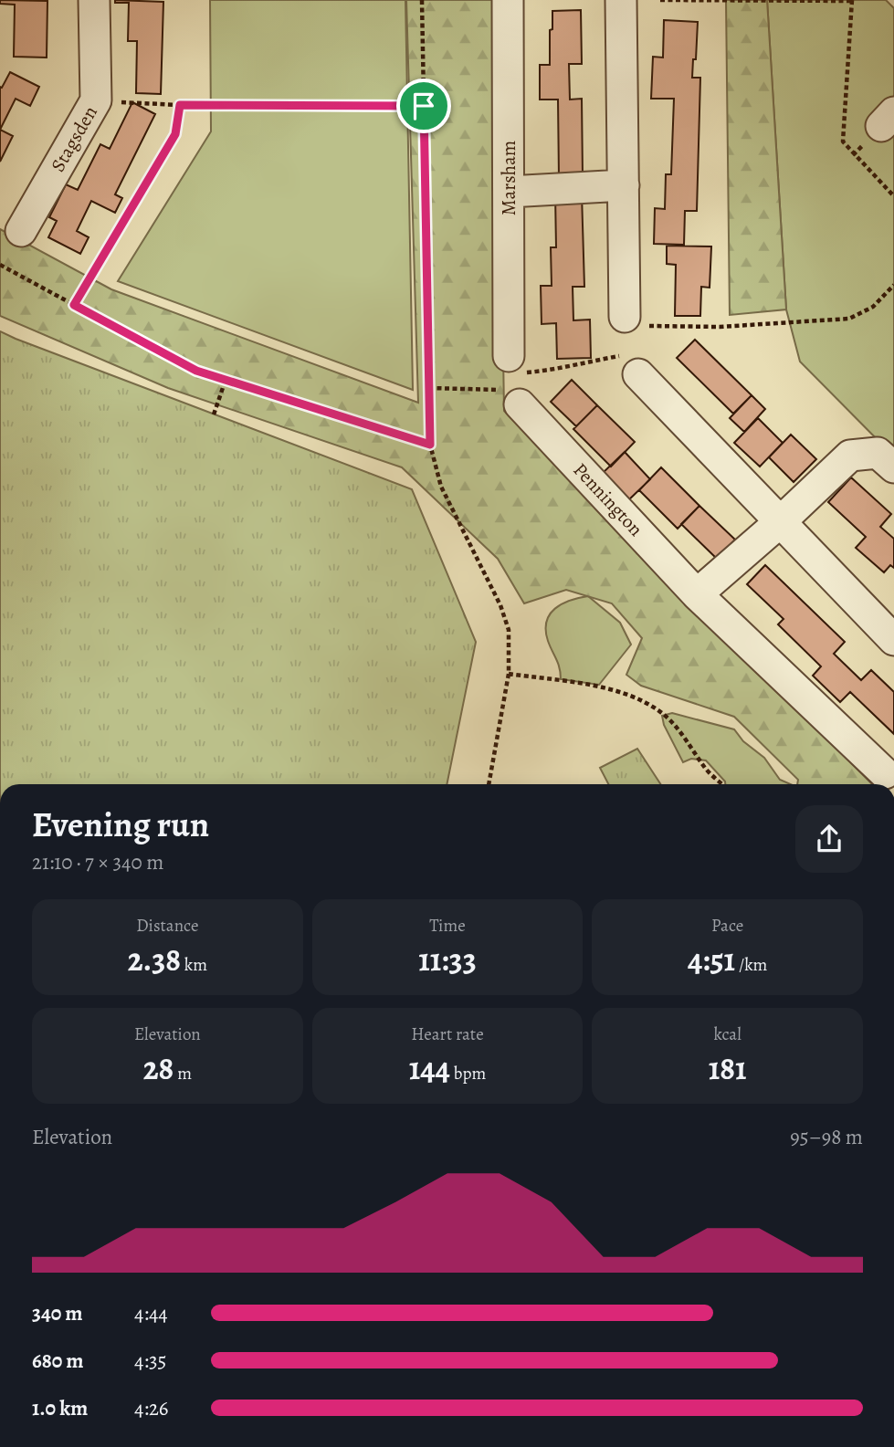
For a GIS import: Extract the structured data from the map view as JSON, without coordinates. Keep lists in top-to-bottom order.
{
  "streets": {
    "street": ["Stagsden", "Marsham", "Pennington"]
  },
  "page": {
    "heading": ["Evening run", "21:10 · 7 × 340 m"],
    "stats": [
      ["Distance", "2.38 km"],
      ["Time", "11:33"],
      ["Pace", "4:51 /km"],
      ["Elevation", "28 m"],
      ["Heart rate", "144 bpm"],
      ["kcal", "181"]
    ],
    "chart": ["Elevation", "95–98 m"],
    "list": [
      {
        "name": "340 m",
        "note": "4:44"
      },
      {
        "name": "680 m",
        "note": "4:35"
      },
      {
        "name": "1.0 km",
        "note": "4:26"
      }
    ]
  }
}
